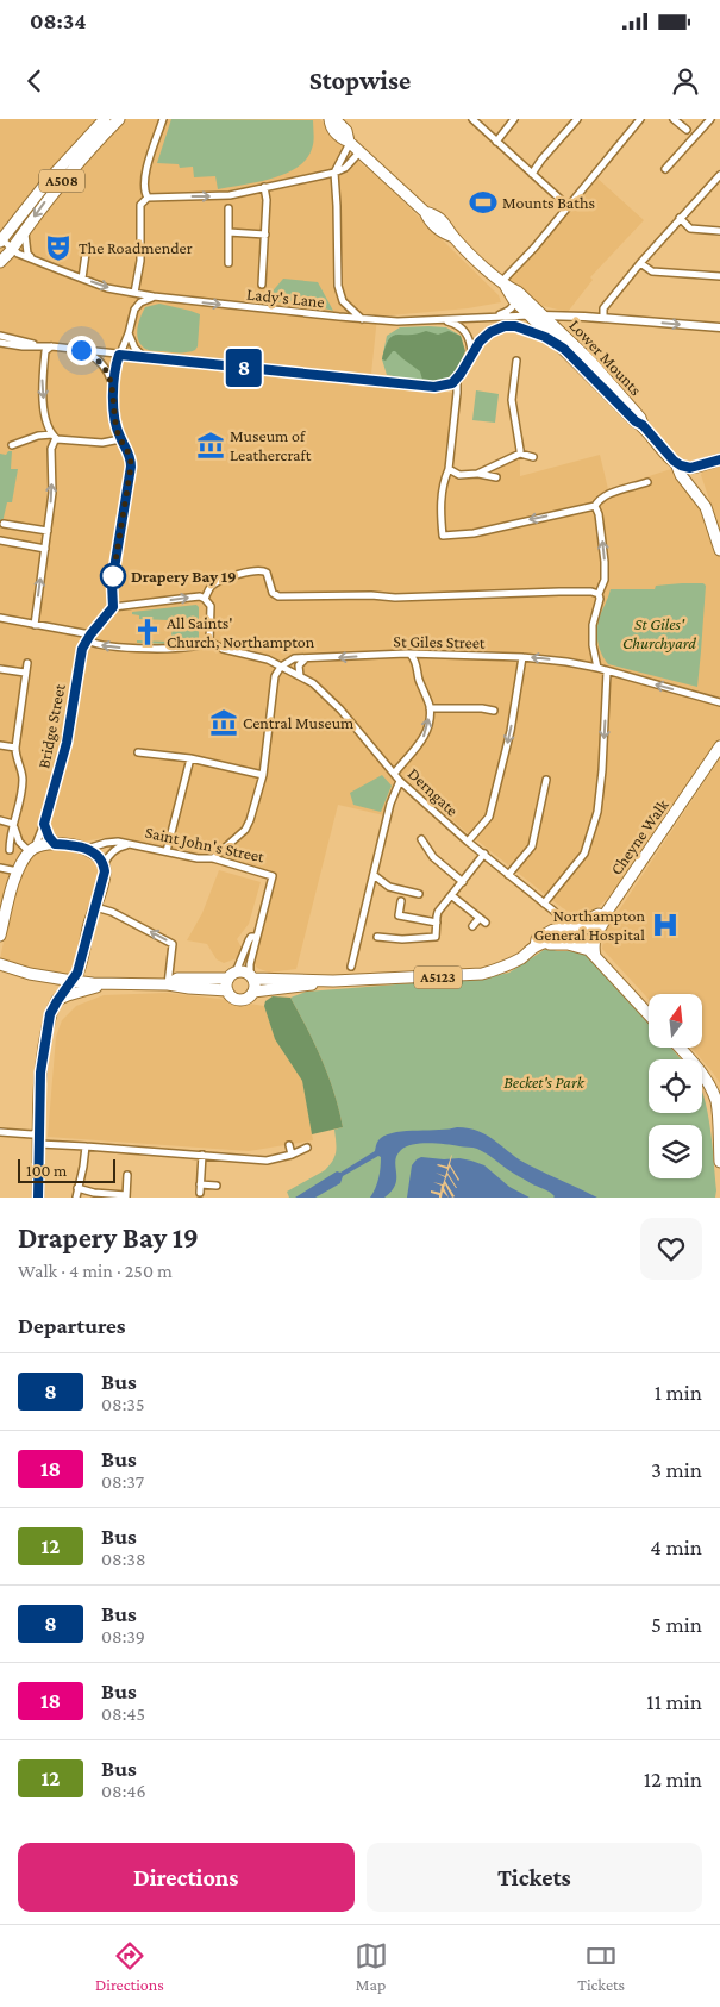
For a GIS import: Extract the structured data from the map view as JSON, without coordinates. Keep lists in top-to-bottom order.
{
  "streets": {
    "main road": [
      "A508",
      "Lower Mounts",
      "Bridge Street",
      "Cheyne Walk",
      "Saint John's Street",
      "A5123"
    ],
    "street": ["Lady's Lane", "St Giles Street", "Derngate"]
  },
  "crossings": [
    ["A508", "Lady's Lane"],
    ["Lady's Lane", "Lower Mounts"],
    ["St Giles Street", "Derngate"],
    ["Bridge Street", "Saint John's Street"],
    ["Derngate", "Cheyne Walk"],
    ["Cheyne Walk", "A5123"]
  ],
  "one_way": ["Lady's Lane", "St Giles Street"],
  "parks": ["St Giles' Churchyard", "Becket's Park"],
  "places": {
    "sports": ["Mounts Baths"],
    "theatre": ["The Roadmender"],
    "museum": ["Museum of Leathercraft", "Central Museum"],
    "other": ["Drapery Bay 19"],
    "church": ["All Saints' Church, Northampton"],
    "hospital": ["Northampton General Hospital"]
  },
  "lines": ["bus line 8"],
  "scale_bar": "100 m",
  "north": "top",
  "page": {
    "status": "08:34",
    "header": "Stopwise",
    "on_map": "8",
    "scale": "100 m",
    "heading": [
      ["Drapery Bay 19", "Walk · 4 min · 250 m"],
      "Departures"
    ],
    "list": [
      {
        "mark": "8",
        "name": "Bus",
        "note": "08:35",
        "value": "1 min"
      },
      {
        "mark": "18",
        "name": "Bus",
        "note": "08:37",
        "value": "3 min"
      },
      {
        "mark": "12",
        "name": "Bus",
        "note": "08:38",
        "value": "4 min"
      },
      {
        "mark": "8",
        "name": "Bus",
        "note": "08:39",
        "value": "5 min"
      },
      {
        "mark": "18",
        "name": "Bus",
        "note": "08:45",
        "value": "11 min"
      },
      {
        "mark": "12",
        "name": "Bus",
        "note": "08:46",
        "value": "12 min"
      }
    ],
    "buttons": ["Directions", "Tickets"],
    "tabs": ["Directions", "Map", "Tickets"]
  }
}
